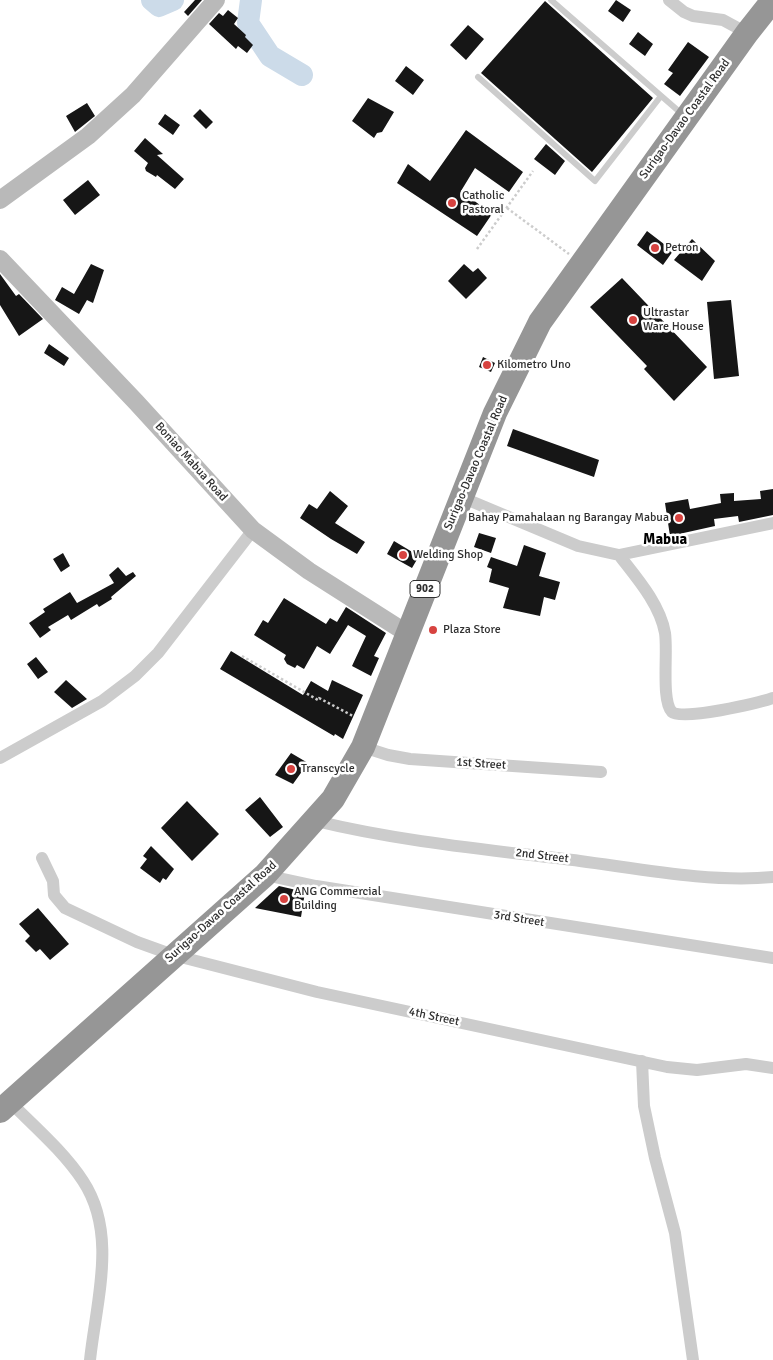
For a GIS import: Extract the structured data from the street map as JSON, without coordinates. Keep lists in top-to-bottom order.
{
  "streets": {
    "highway": ["Surigao-Davao Coastal Road", "902"],
    "street": [
      "Boniao Mabua Road",
      "1st Street",
      "2nd Street",
      "3rd Street",
      "4th Street"
    ]
  },
  "crossings": [
    ["Surigao-Davao Coastal Road", "Boniao Mabua Road"],
    ["Surigao-Davao Coastal Road", "1st Street"],
    ["Surigao-Davao Coastal Road", "2nd Street"],
    ["Surigao-Davao Coastal Road", "3rd Street"],
    ["Surigao-Davao Coastal Road", "4th Street"]
  ],
  "districts": ["Mabua"],
  "places": [
    "Catholic Pastoral",
    "Petron",
    "Ultrastar Ware House",
    "Kilometro Uno",
    "Bahay Pamahalaan ng Barangay Mabua",
    "Welding Shop",
    "Plaza Store",
    "Transcycle",
    "ANG Commercial Building"
  ]
}
